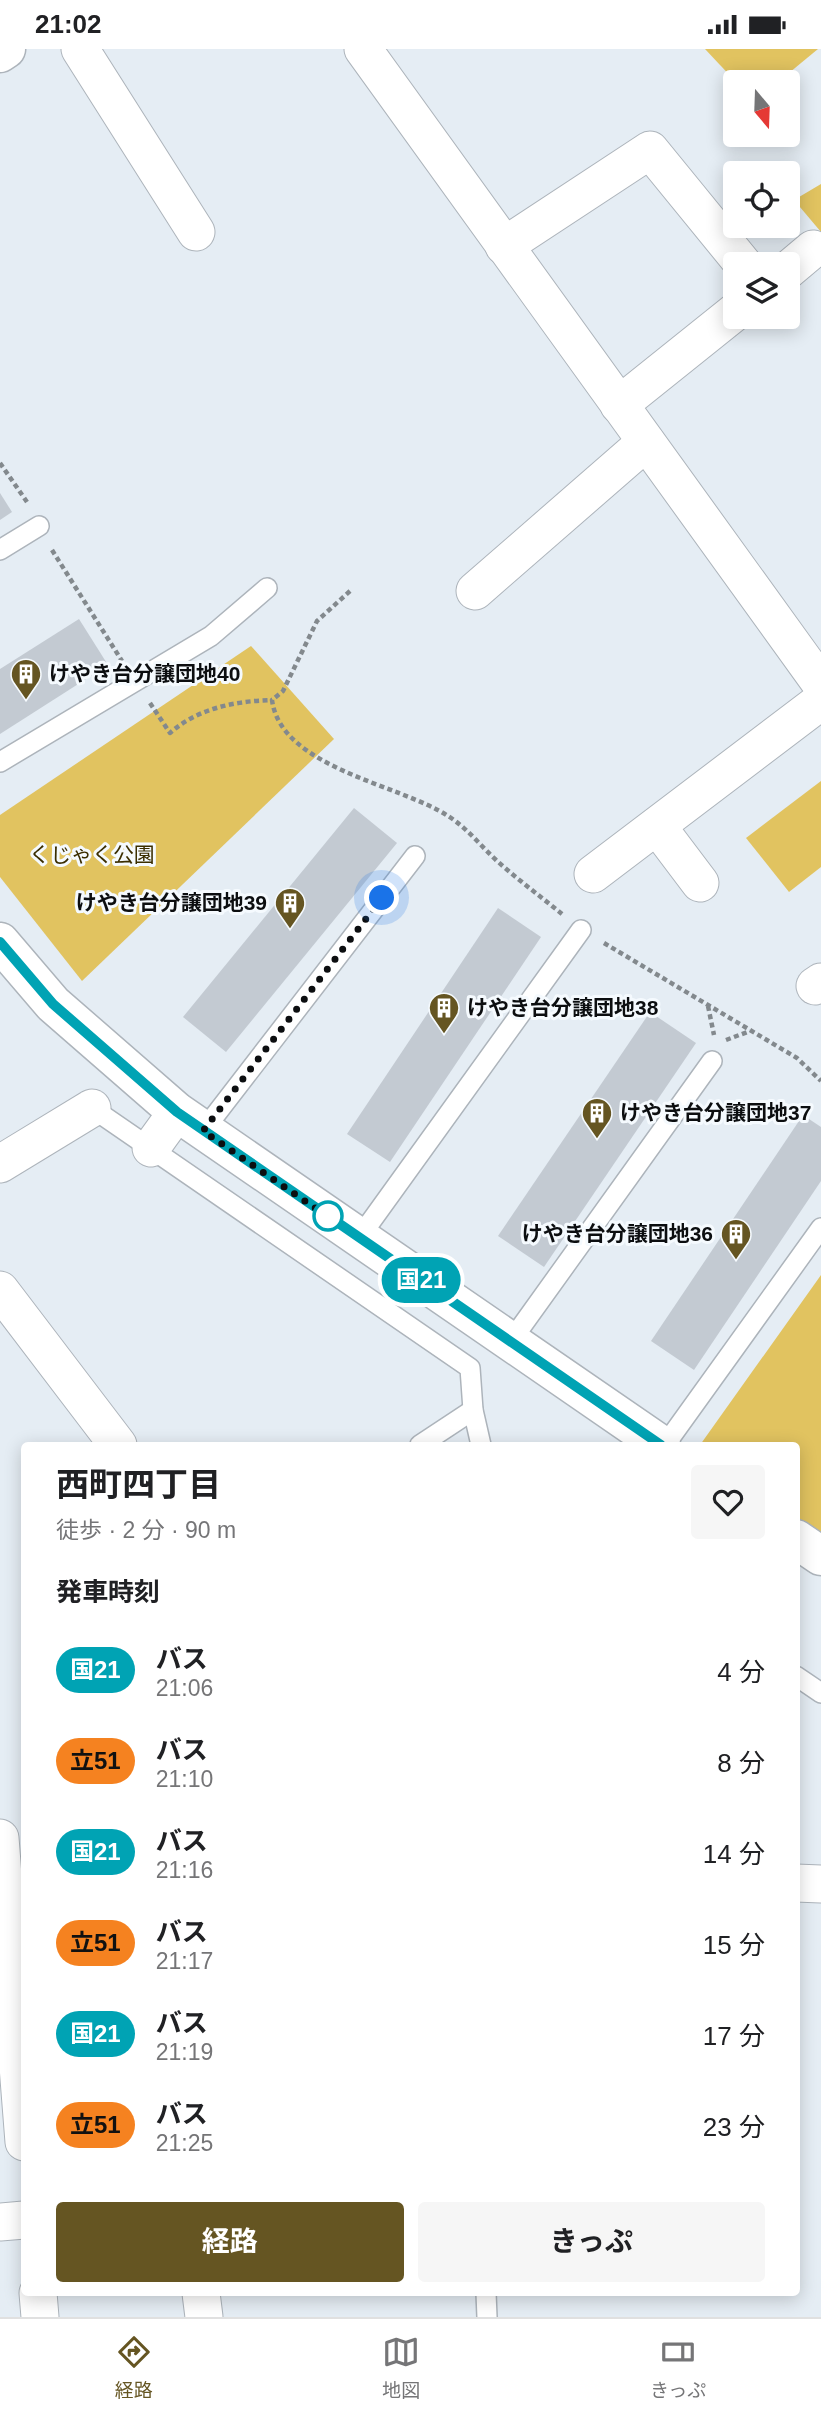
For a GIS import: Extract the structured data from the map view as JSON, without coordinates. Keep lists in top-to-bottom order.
{
  "parks": ["くじゃく公園"],
  "places": {
    "building": [
      "けやき台分譲団地40",
      "けやき台分譲団地39",
      "けやき台分譲団地38",
      "けやき台分譲団地37",
      "けやき台分譲団地36"
    ]
  },
  "lines": ["bus line 国21"],
  "north": "bottom",
  "page": {
    "status": "21:02",
    "on_map": "国21",
    "heading": [
      ["西町四丁目", "徒歩 · 2 分 · 90 m"],
      "発車時刻"
    ],
    "list": [
      {
        "mark": "国21",
        "name": "バス",
        "note": "21:06",
        "value": "4 分"
      },
      {
        "mark": "立51",
        "name": "バス",
        "note": "21:10",
        "value": "8 分"
      },
      {
        "mark": "国21",
        "name": "バス",
        "note": "21:16",
        "value": "14 分"
      },
      {
        "mark": "立51",
        "name": "バス",
        "note": "21:17",
        "value": "15 分"
      },
      {
        "mark": "国21",
        "name": "バス",
        "note": "21:19",
        "value": "17 分"
      },
      {
        "mark": "立51",
        "name": "バス",
        "note": "21:25",
        "value": "23 分"
      }
    ],
    "buttons": ["経路", "きっぷ"],
    "tabs": ["経路", "地図", "きっぷ"]
  }
}
